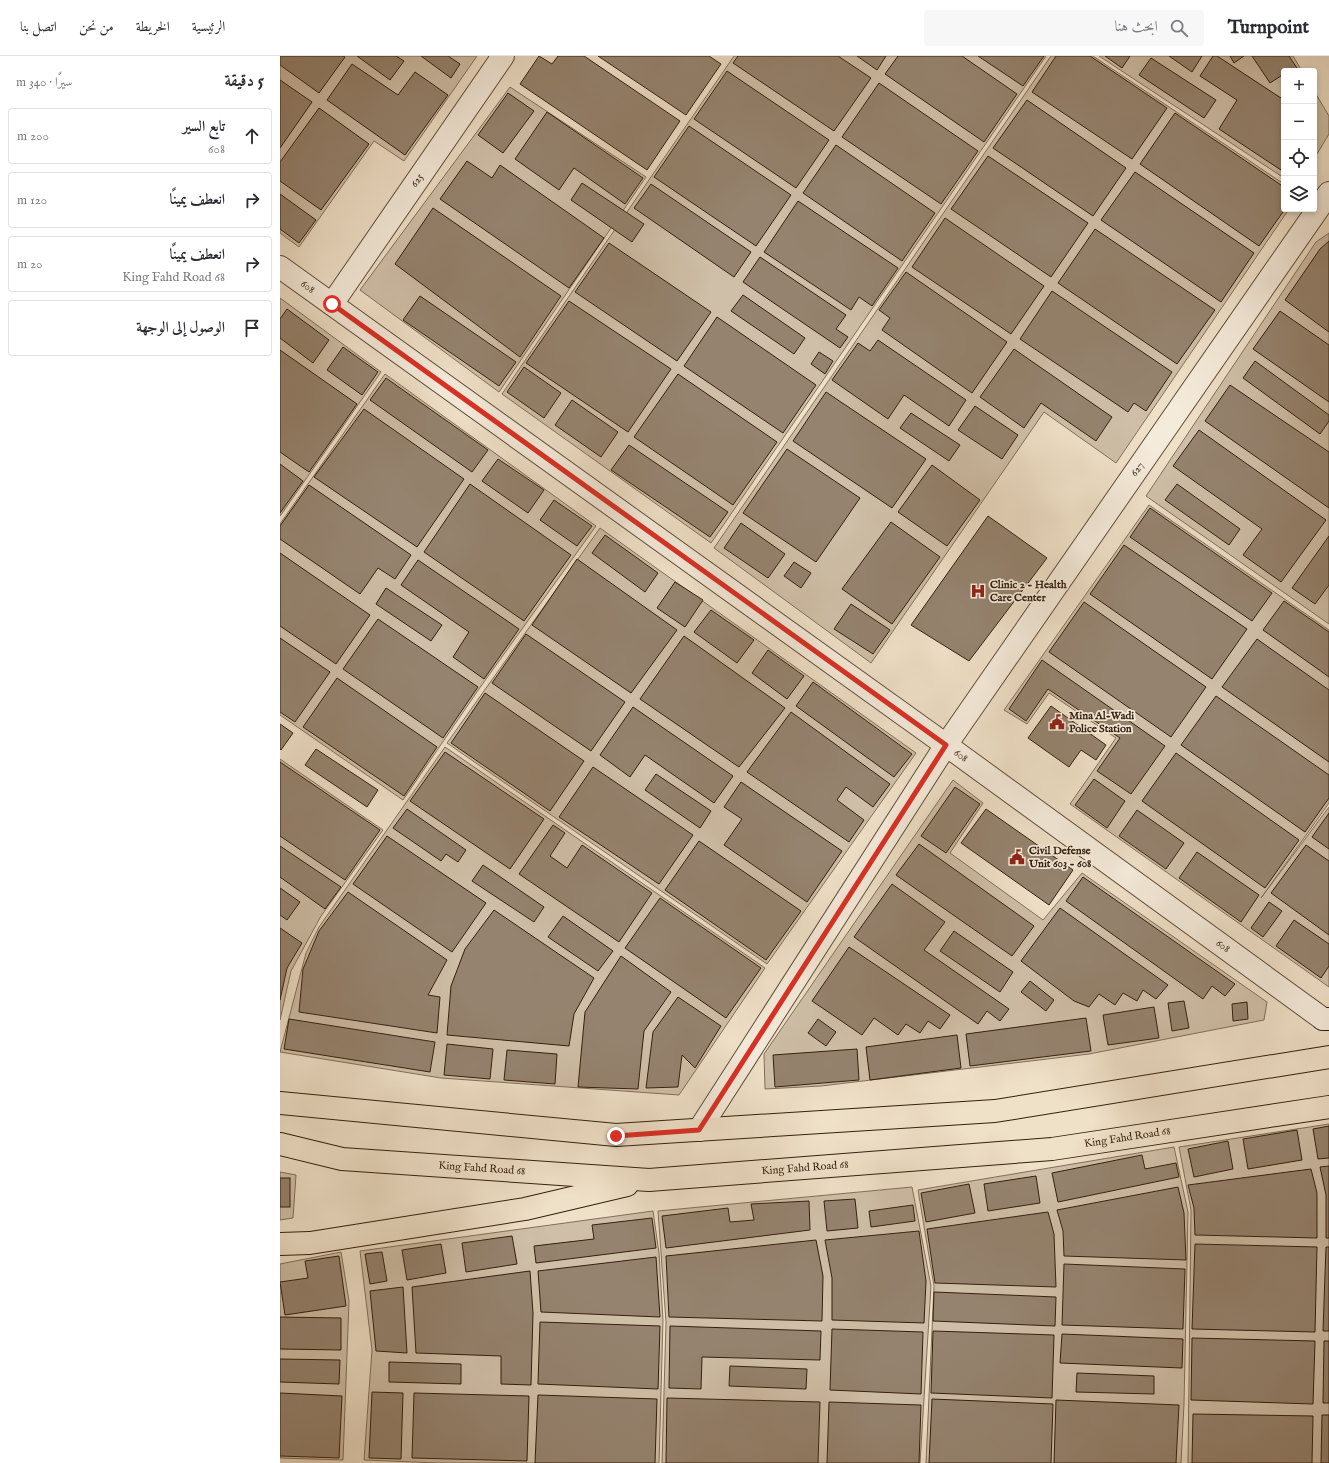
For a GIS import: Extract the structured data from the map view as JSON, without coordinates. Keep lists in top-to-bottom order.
{
  "streets": {
    "main road": ["King Fahd Road 68"],
    "street": ["625", "608", "627"]
  },
  "crossings": [
    ["625", "608"],
    ["608", "627"]
  ],
  "places": {
    "hospital": ["Clinic 2 - Health Care Center"],
    "public building": ["Mina Al-Wadi Police Station", "Civil Defense Unit 603 - 608"]
  },
  "page": {
    "header": "Turnpoint",
    "search": "ابحث هنا",
    "nav": [
      "الرئيسية",
      "الخريطة",
      "من نحن",
      "اتصل بنا"
    ],
    "heading": ["5 دقيقة", "سيرًا · 340 m"],
    "map_buttons": ["+", "−"],
    "list": [
      ["تابع السير", "608", "200 m"],
      ["انعطف يمينًا", "120 m"],
      ["انعطف يمينًا", "King Fahd Road 68", "20 m"],
      "الوصول إلى الوجهة"
    ]
  }
}
